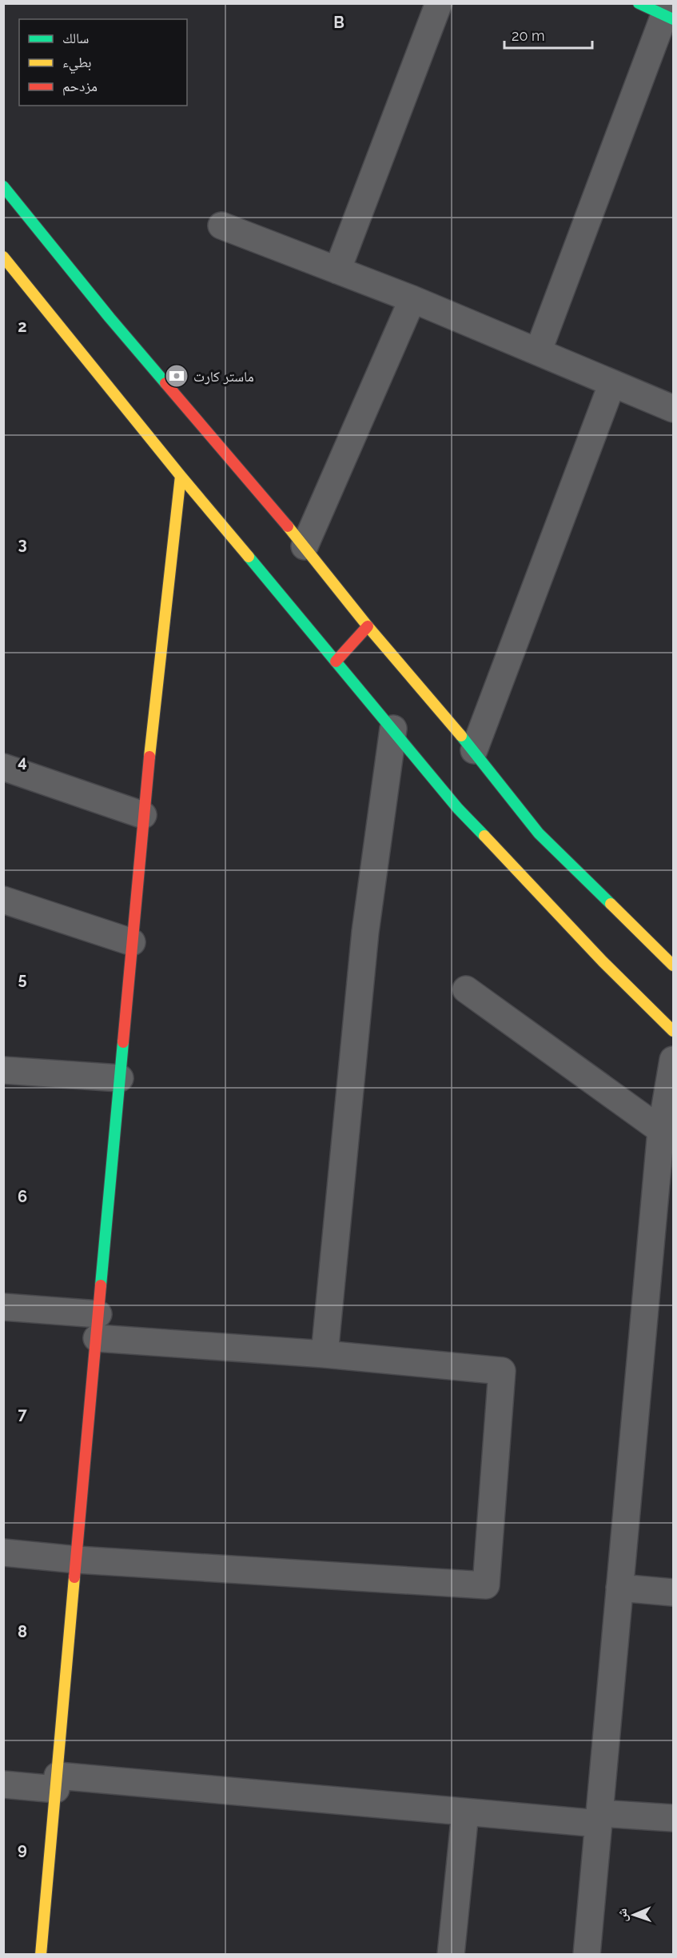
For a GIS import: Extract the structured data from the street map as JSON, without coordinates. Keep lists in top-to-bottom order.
{
  "places": {
    "bank": ["ماستر كارت"]
  },
  "legend": ["سالك", "بطيء", "مزدحم"],
  "scale_bar": "20 m",
  "north": "left",
  "grid": {
    "columns": ["B"],
    "rows": [
      "2",
      "3",
      "4",
      "5",
      "6",
      "7",
      "8",
      "9"
    ]
  }
}
